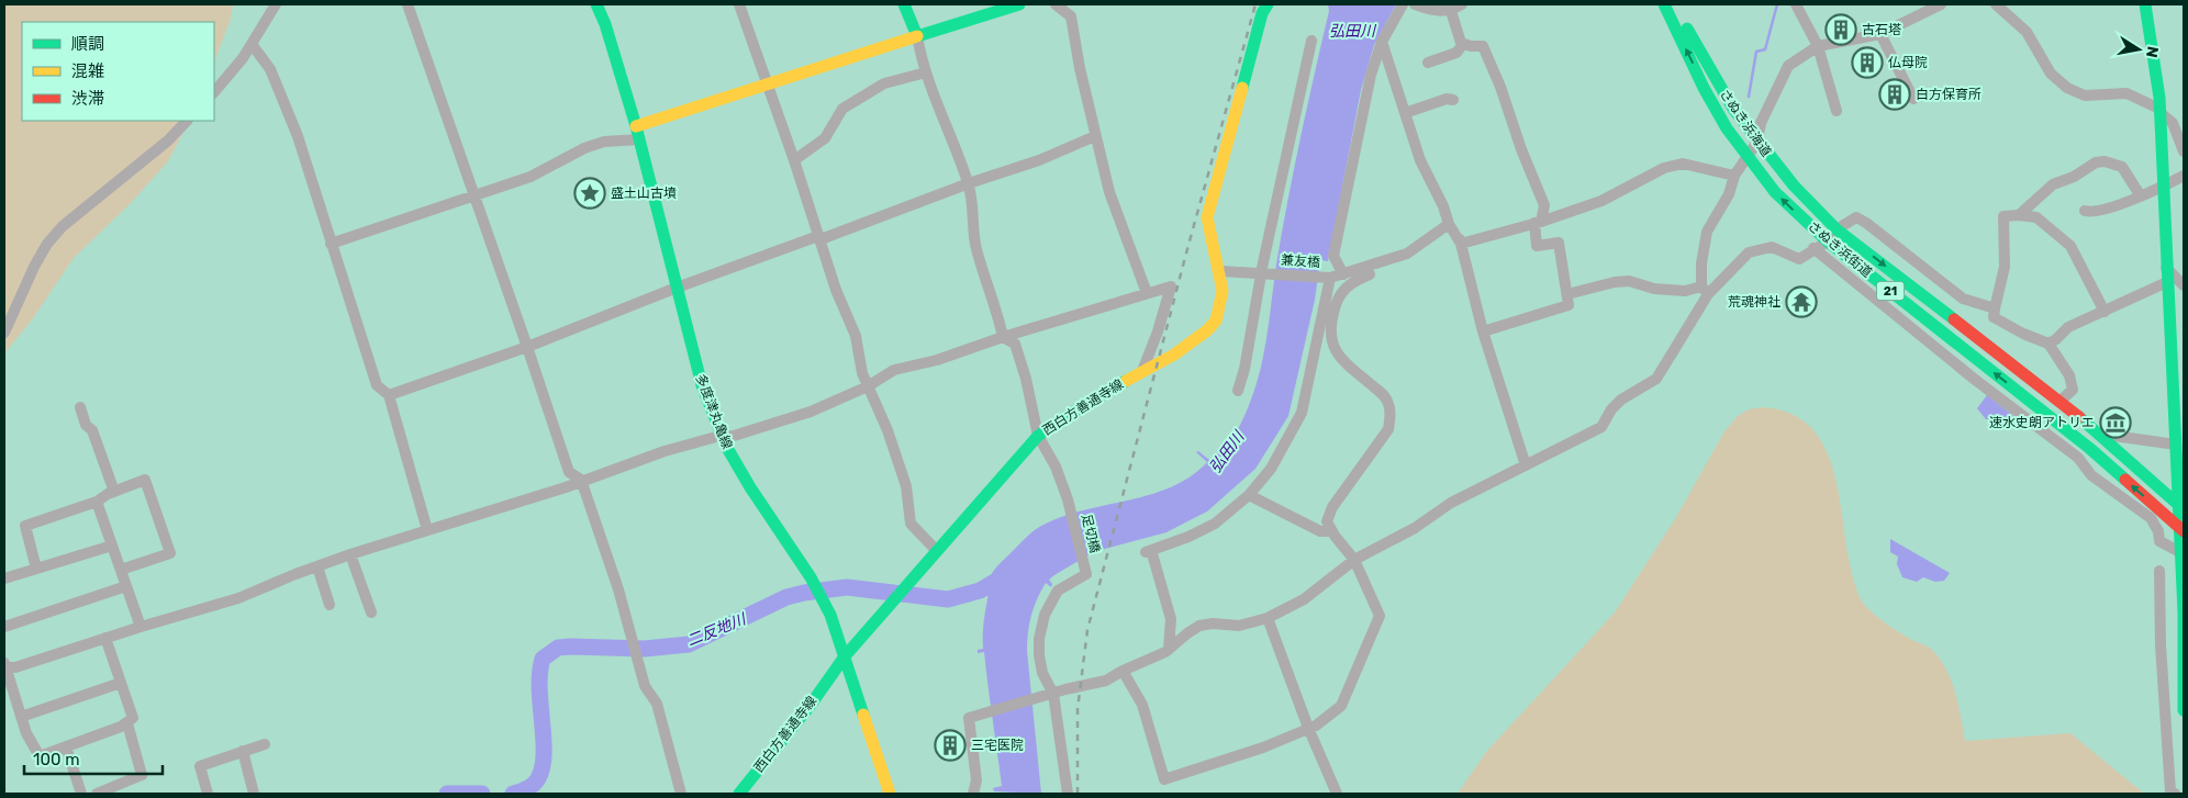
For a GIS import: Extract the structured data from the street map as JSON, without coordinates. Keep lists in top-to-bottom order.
{
  "streets": {
    "main road": [
      "さぬき浜海道",
      "さぬき浜街道",
      "21",
      "西白方善通寺線",
      "多度津丸亀線"
    ],
    "street": ["兼友橋", "足切橋"]
  },
  "crossings": [
    ["さぬき浜海道", "さぬき浜街道"],
    ["兼友橋", "西白方善通寺線"],
    ["西白方善通寺線", "多度津丸亀線"],
    ["西白方善通寺線", "足切橋"]
  ],
  "water": ["弘田川", "二反地川"],
  "places": {
    "building": [
      "古石塔",
      "仏母院",
      "白方保育所",
      "三宅医院"
    ],
    "place": ["盛土山古墳"],
    "temple": ["荒魂神社"],
    "museum": ["速水史朗アトリエ"]
  },
  "legend": ["順調", "混雑", "渋滞"],
  "scale_bar": "100 m",
  "north": "right"
}
